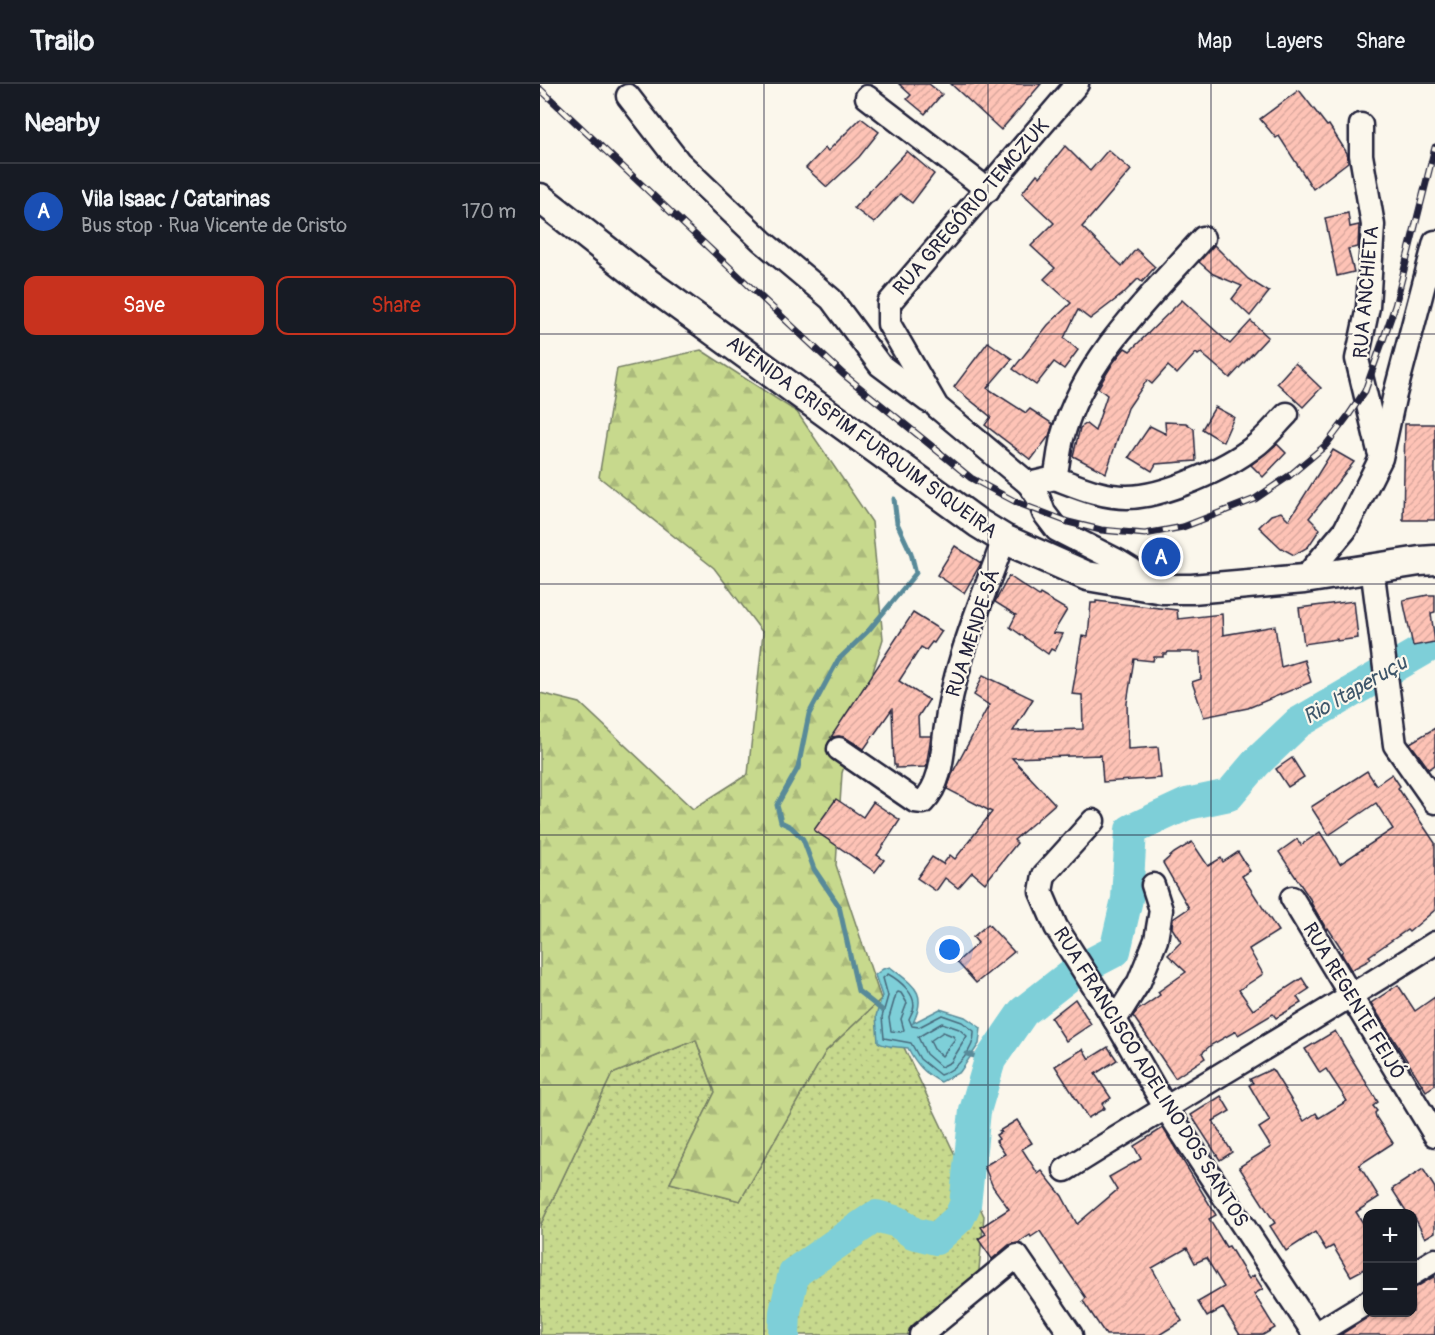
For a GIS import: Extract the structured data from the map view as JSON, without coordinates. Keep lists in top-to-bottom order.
{
  "streets": {
    "main road": ["AVENIDA CRISPIM FURQUIM SIQUEIRA"],
    "street": [
      "RUA GREGÓRIO TEMCZUK",
      "RUA ANCHIETA",
      "RUA MENDE SÁ",
      "RUA REGENTE FEIJÓ",
      "RUA FRANCISCO ADELINO DOS SANTOS"
    ]
  },
  "crossings": [
    ["AVENIDA CRISPIM FURQUIM SIQUEIRA", "RUA MENDE SÁ"]
  ],
  "water": ["Rio Itaperuçu"],
  "page": {
    "header": "Trailo",
    "nav": ["Map", "Layers", "Share"],
    "heading": "Nearby",
    "list": [
      {
        "mark": "A",
        "name": "Vila Isaac / Catarinas",
        "note": "Bus stop · Rua Vicente de Cristo",
        "value": "170 m"
      }
    ],
    "buttons": ["Save", "Share"],
    "pins": "A",
    "map_buttons": ["+", "−"]
  }
}
